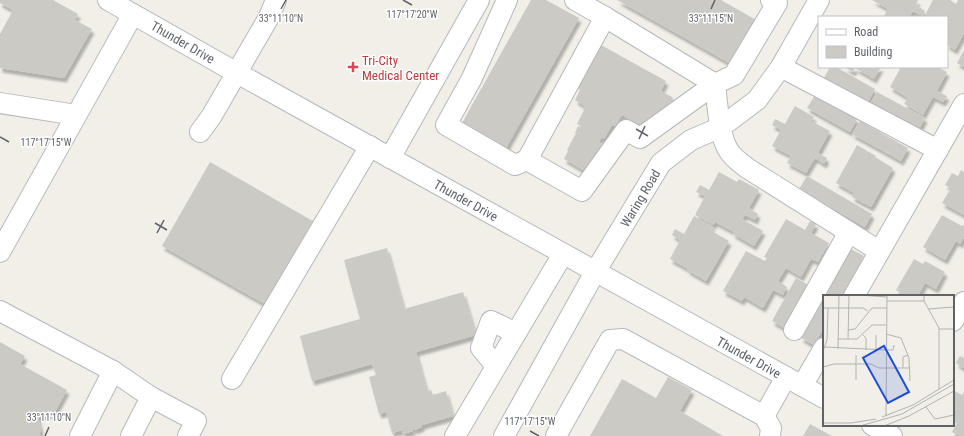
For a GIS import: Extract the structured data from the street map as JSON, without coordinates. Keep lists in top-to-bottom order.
{
  "streets": {
    "street": ["Thunder Drive", "Waring Road"]
  },
  "crossings": [
    ["Thunder Drive", "Waring Road"]
  ],
  "places": {
    "health": ["Tri-City Medical Center"]
  },
  "legend": ["Road", "Building"],
  "coordinates": [
    "117°17'20\"W",
    "33°11'10\"N",
    "33°11'15\"N",
    "117°17'15\"W"
  ]
}
